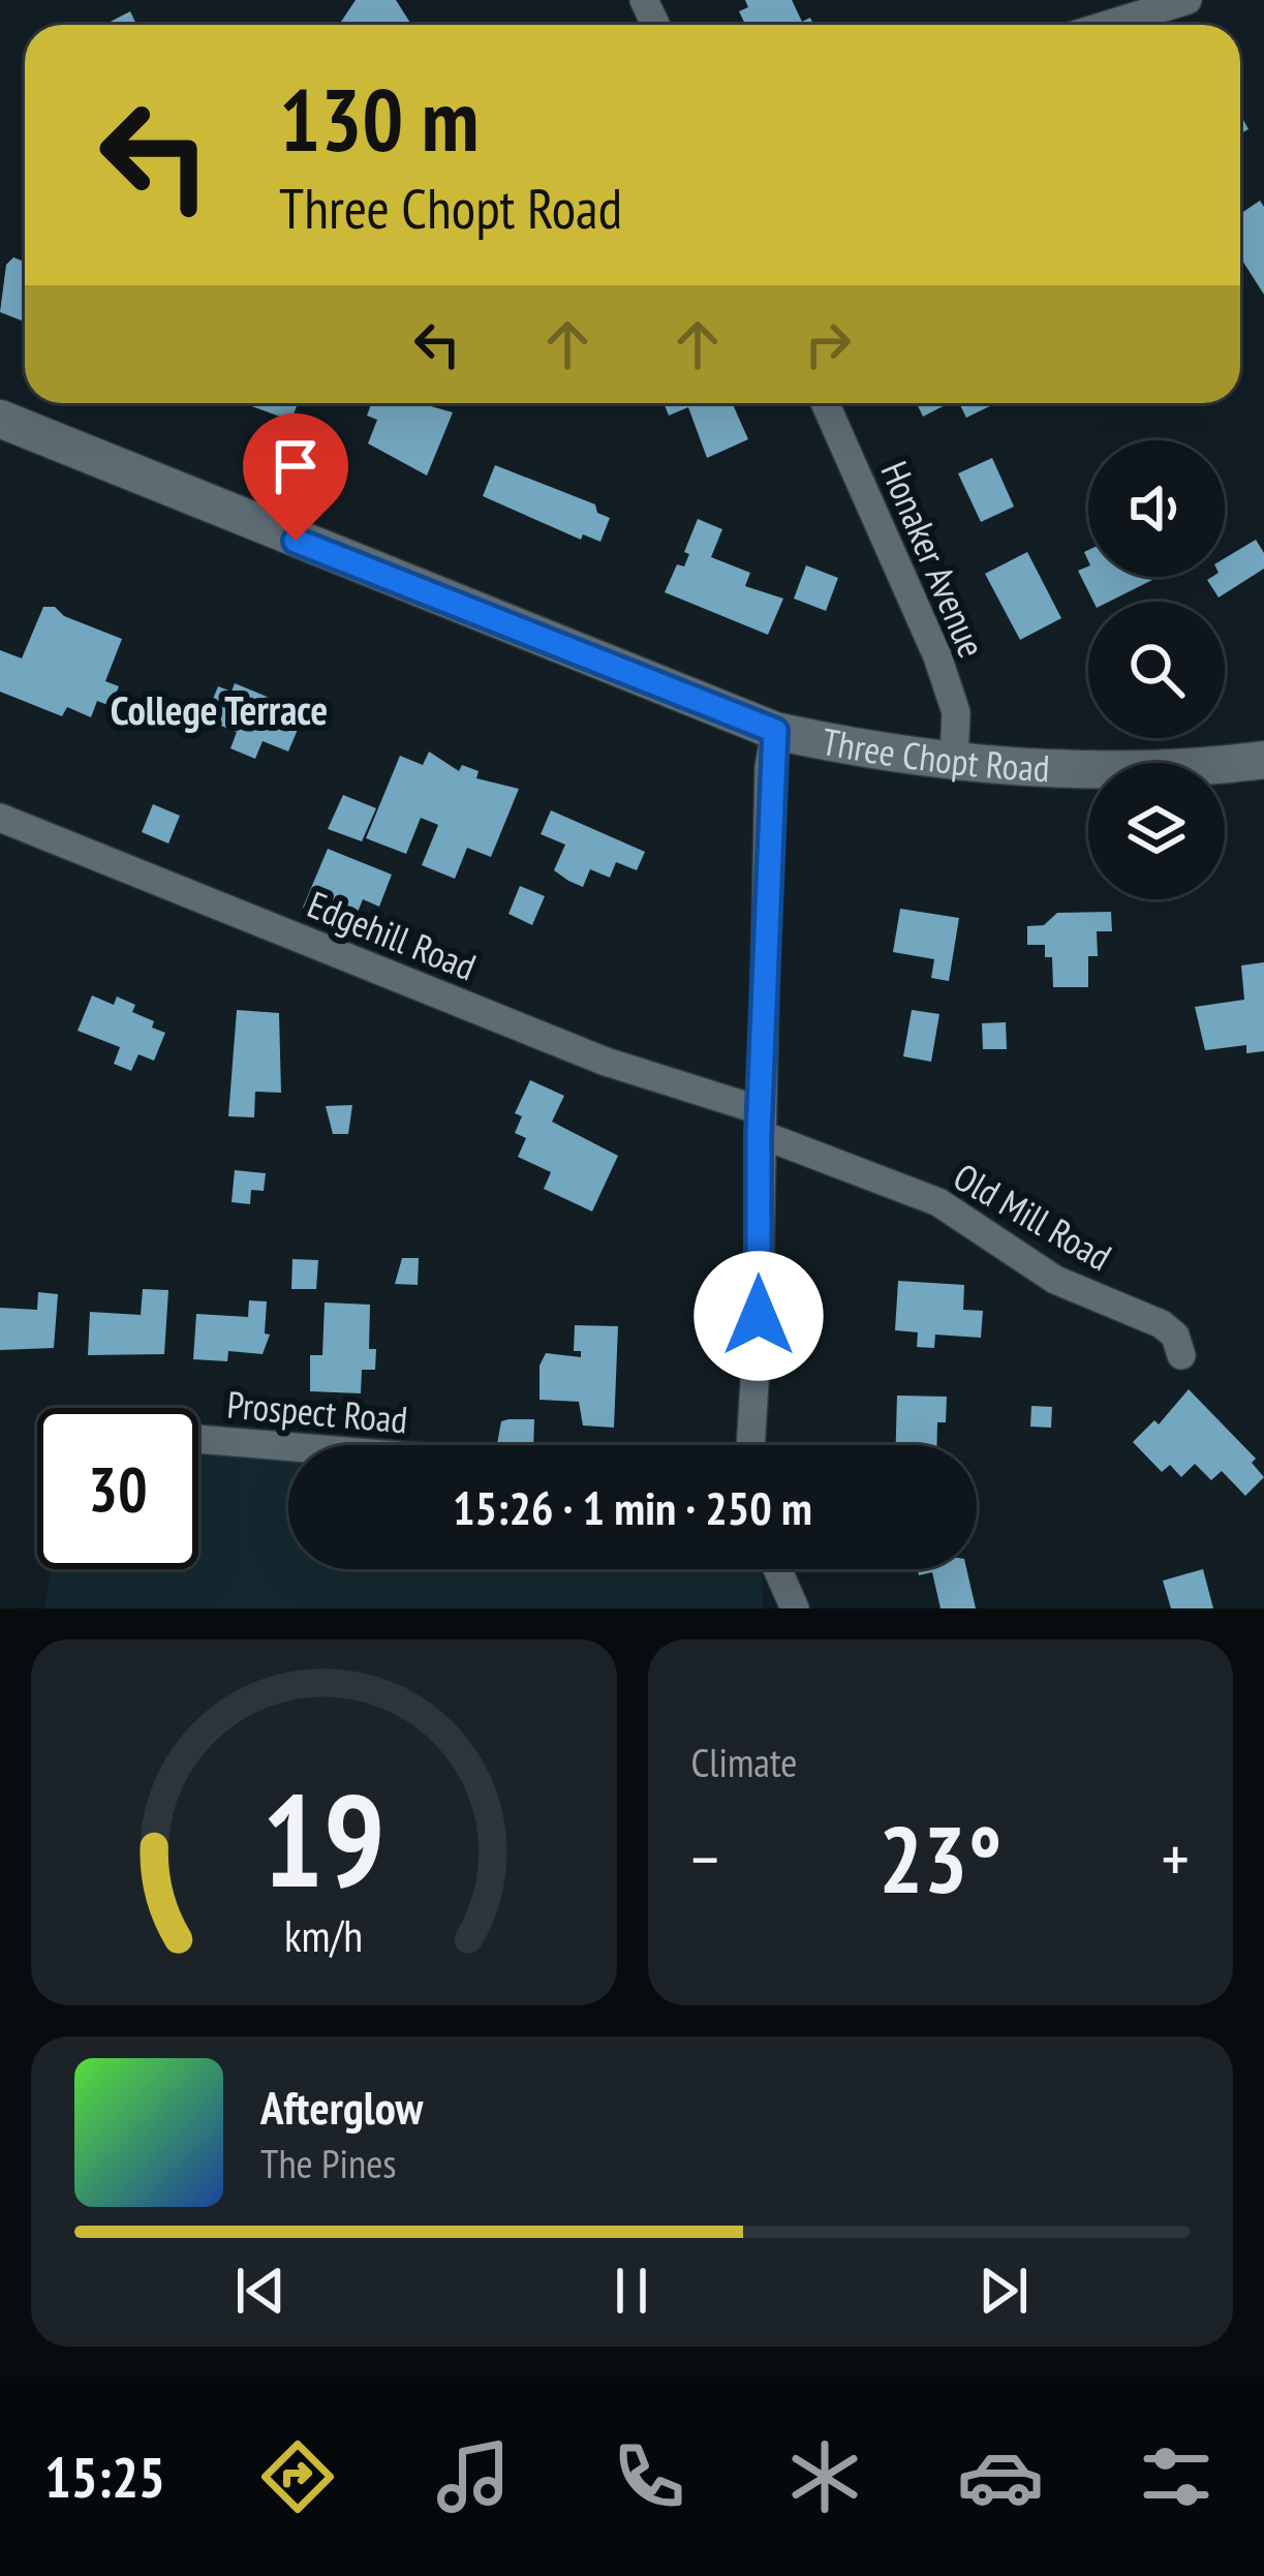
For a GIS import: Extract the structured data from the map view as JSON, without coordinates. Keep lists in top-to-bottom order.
{
  "streets": {
    "main road": ["Three Chopt Road"],
    "street": [
      "Honaker Avenue",
      "Edgehill Road",
      "Old Mill Road",
      "Prospect Road"
    ]
  },
  "crossings": [
    ["Honaker Avenue", "Three Chopt Road"],
    ["Edgehill Road", "Old Mill Road"]
  ],
  "districts": ["College Terrace"],
  "page": {
    "turn": ["130 m", "Three Chopt Road"],
    "limit": "30",
    "trip": "15:26 · 1 min · 250 m",
    "tile": "Climate",
    "heat": ["−", "23°", "+"],
    "song": ["Afterglow", "The Pines"],
    "tabs": "15:25",
    "gauge": ["19", "km/h"]
  }
}
